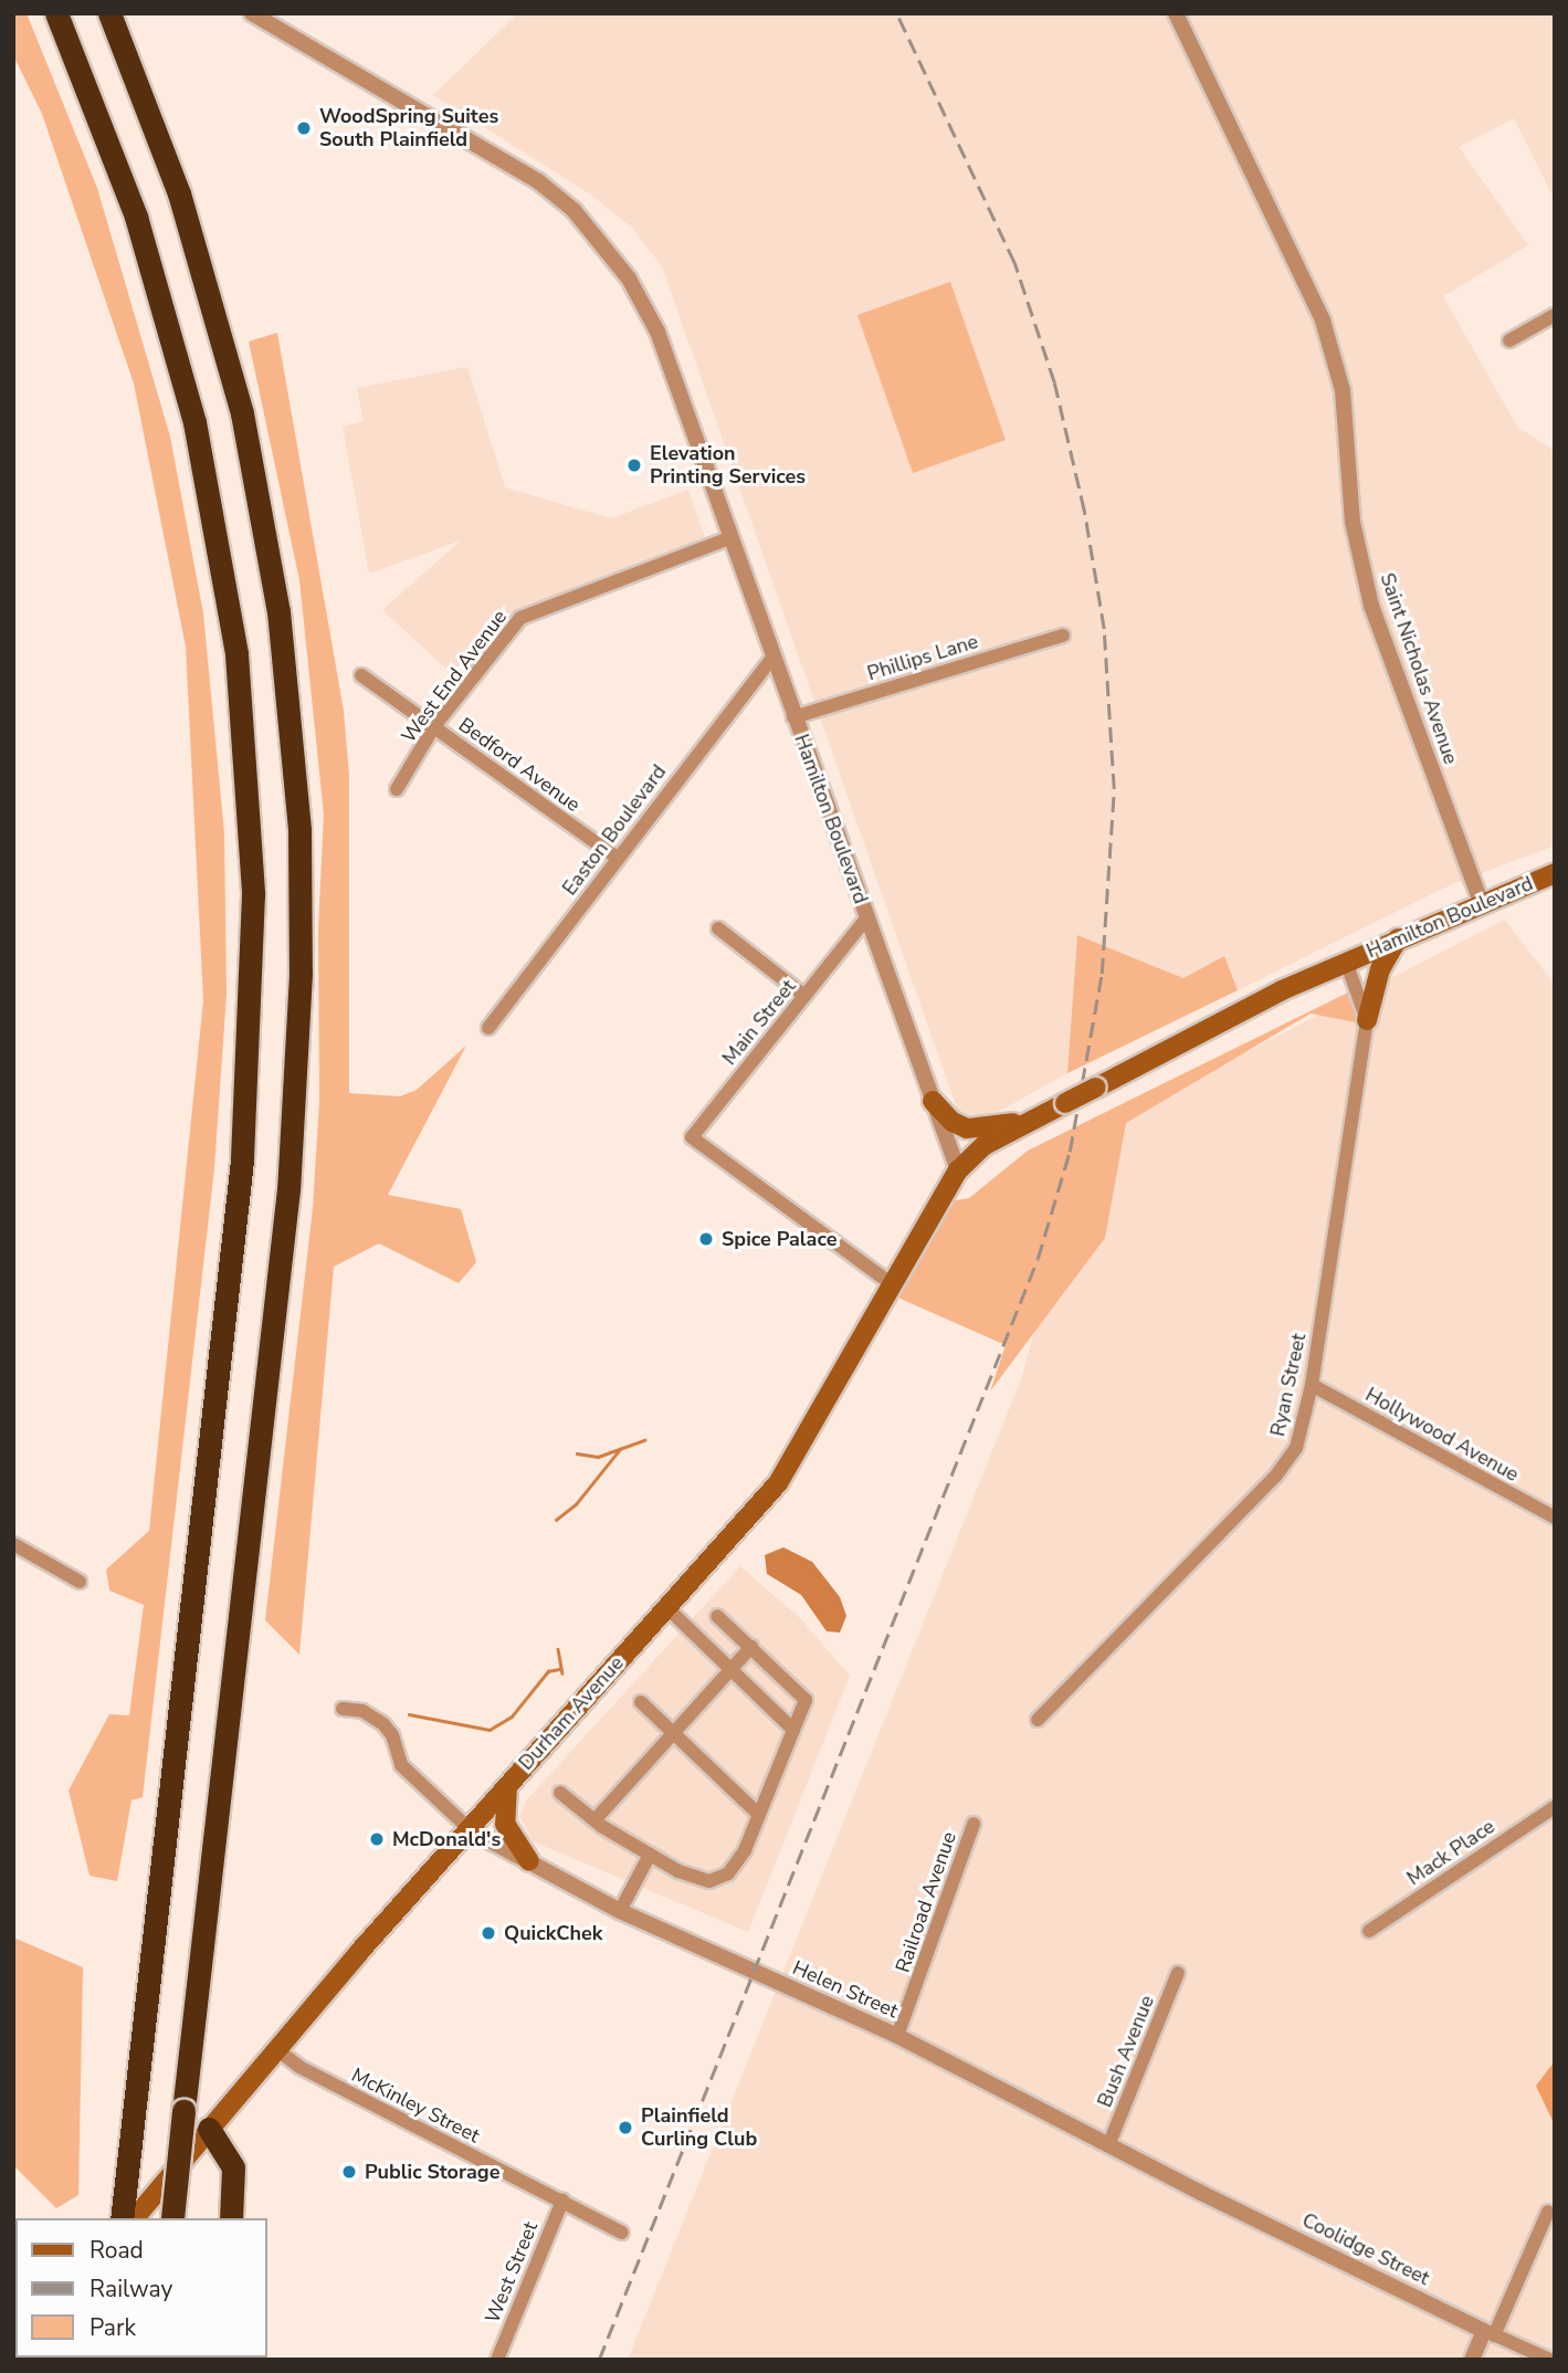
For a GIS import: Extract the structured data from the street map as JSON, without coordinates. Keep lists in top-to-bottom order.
{
  "streets": {
    "main road": ["Hamilton Boulevard", "Durham Avenue"],
    "street": [
      "Phillips Lane",
      "Saint Nicholas Avenue",
      "West End Avenue",
      "Bedford Avenue",
      "Easton Boulevard",
      "Main Street",
      "Ryan Street",
      "Hollywood Avenue",
      "Mack Place",
      "Railroad Avenue",
      "Helen Street",
      "Bush Avenue",
      "McKinley Street",
      "Coolidge Street",
      "West Street"
    ]
  },
  "crossings": [
    ["Phillips Lane", "Hamilton Boulevard"],
    ["Saint Nicholas Avenue", "Hamilton Boulevard"],
    ["West End Avenue", "Bedford Avenue"],
    ["West End Avenue", "Hamilton Boulevard"],
    ["Bedford Avenue", "Easton Boulevard"],
    ["Hamilton Boulevard", "Easton Boulevard"],
    ["Hamilton Boulevard", "Main Street"],
    ["Hamilton Boulevard", "Ryan Street"],
    ["Hamilton Boulevard", "Durham Avenue"],
    ["Main Street", "Durham Avenue"],
    ["Ryan Street", "Hollywood Avenue"],
    ["Durham Avenue", "Helen Street"],
    ["Durham Avenue", "McKinley Street"],
    ["Railroad Avenue", "Helen Street"],
    ["Helen Street", "Bush Avenue"],
    ["Helen Street", "Coolidge Street"],
    ["McKinley Street", "West Street"]
  ],
  "places": [
    "WoodSpring Suites South Plainfield",
    "Elevation Printing Services",
    "Spice Palace",
    "McDonald's",
    "QuickChek",
    "Plainfield Curling Club",
    "Public Storage"
  ],
  "legend": ["Road", "Railway", "Park"]
}
